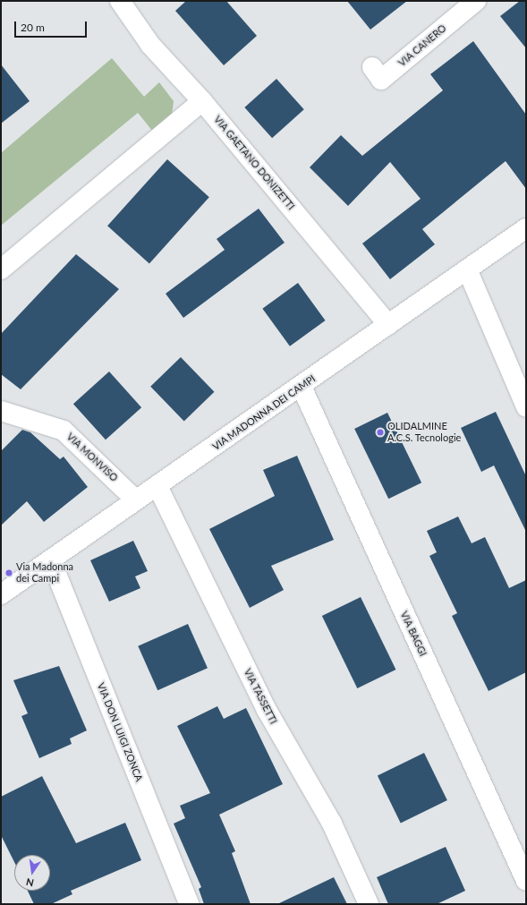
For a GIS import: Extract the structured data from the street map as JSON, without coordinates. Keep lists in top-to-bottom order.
{
  "streets": {
    "street": [
      "VIA CANERO",
      "VIA GAETANO DONIZETTI",
      "VIA MADONNA DEI CAMPI",
      "VIA MONVISO",
      "VIA BAGGI",
      "VIA TASSETTI",
      "VIA DON LUIGI ZONCA"
    ]
  },
  "crossings": [
    ["VIA GAETANO DONIZETTI", "VIA MADONNA DEI CAMPI"],
    ["VIA MADONNA DEI CAMPI", "VIA MONVISO"],
    ["VIA MADONNA DEI CAMPI", "VIA BAGGI"],
    ["VIA MADONNA DEI CAMPI", "VIA TASSETTI"],
    ["VIA MADONNA DEI CAMPI", "VIA DON LUIGI ZONCA"]
  ],
  "places": ["OLIDALMINE A.C.S. Tecnologie", "Via Madonna dei Campi"],
  "scale_bar": "20 m",
  "north": "bottom"
}
